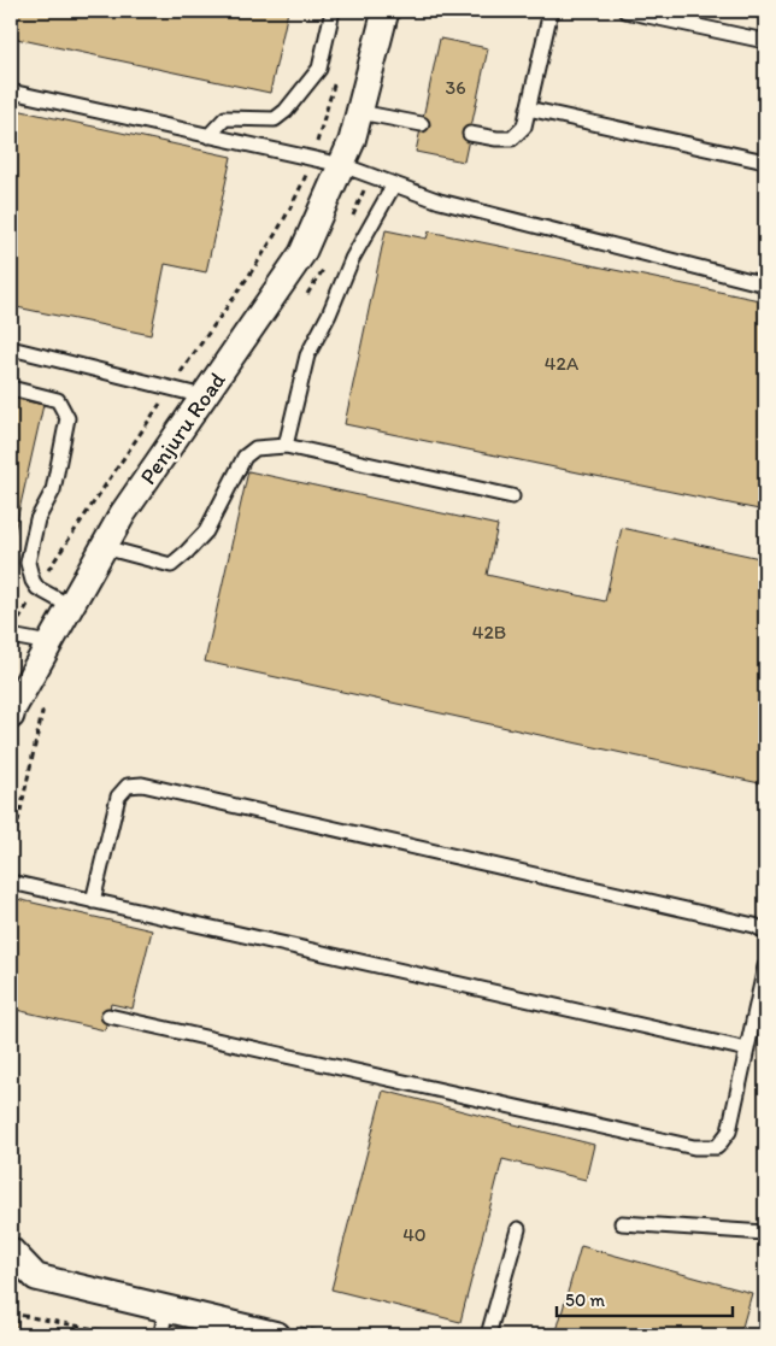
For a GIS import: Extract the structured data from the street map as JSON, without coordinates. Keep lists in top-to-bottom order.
{
  "streets": {
    "street": ["Penjuru Road"]
  },
  "house_numbers": [
    "36",
    "42A",
    "42B",
    "40"
  ],
  "scale_bar": "50 m"
}
